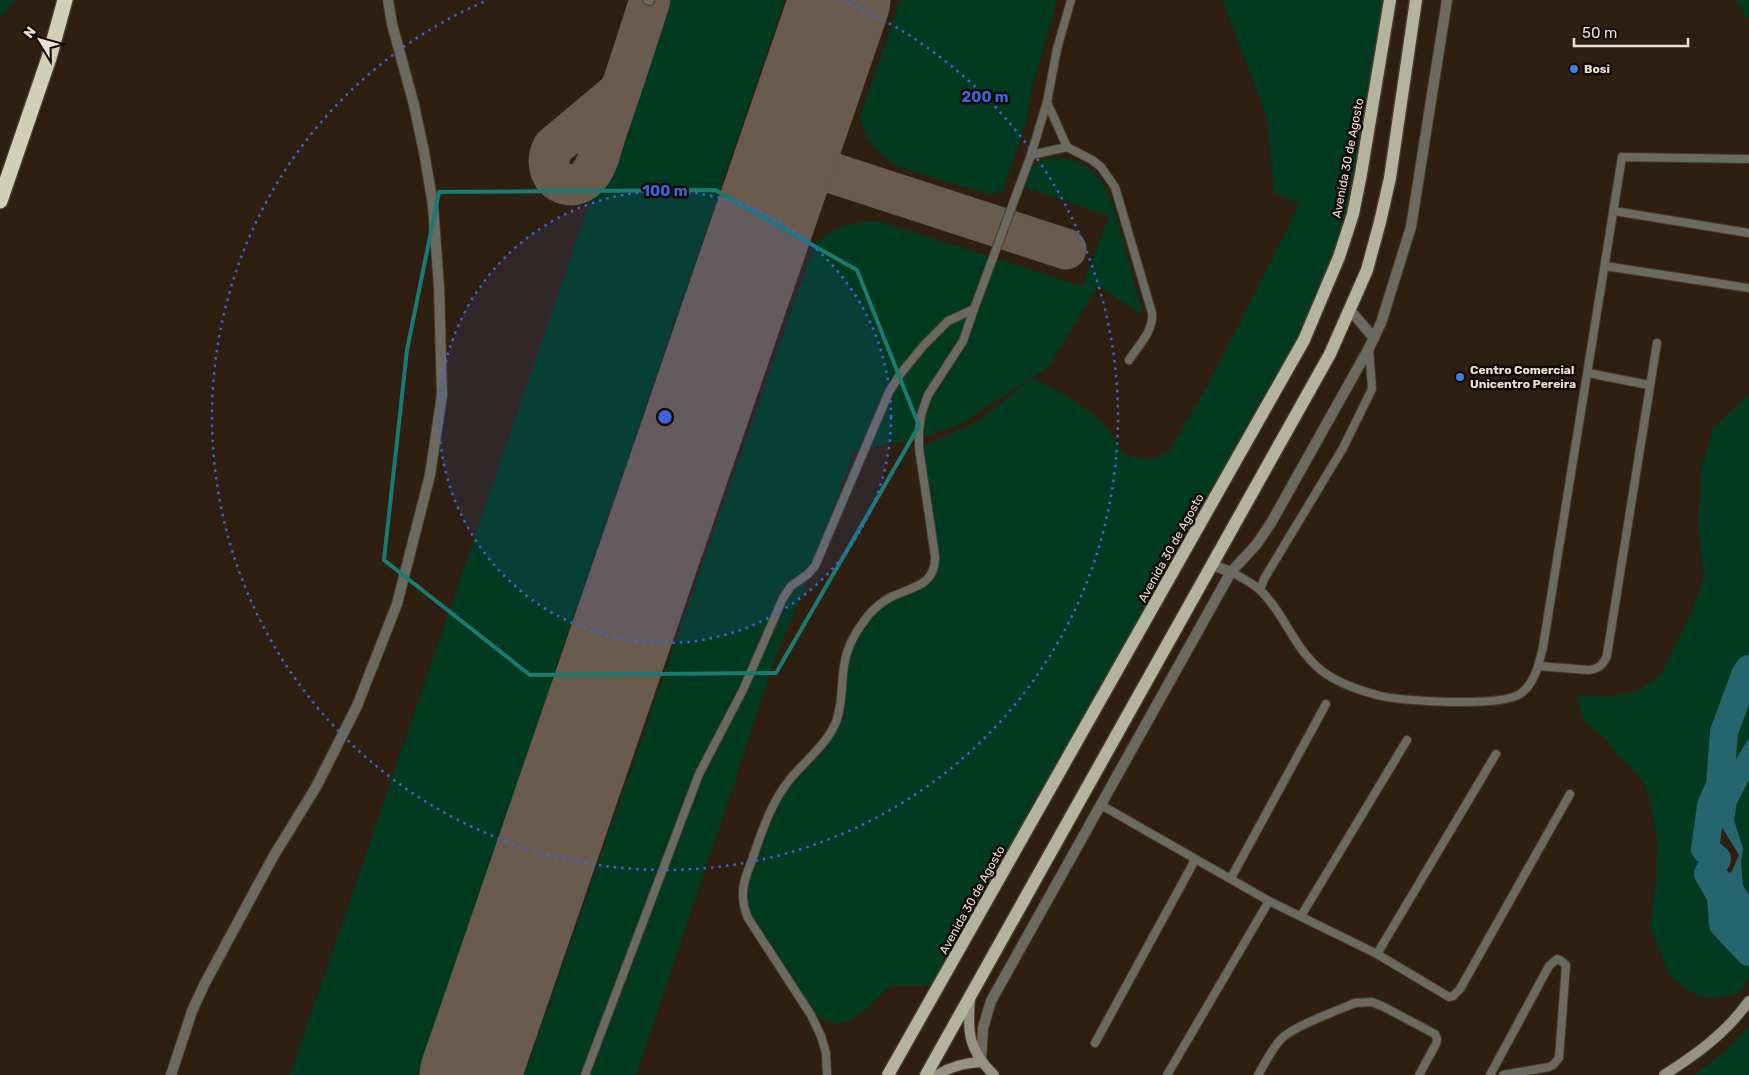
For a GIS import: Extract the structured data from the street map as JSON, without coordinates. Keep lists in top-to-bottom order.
{
  "streets": {
    "main road": ["Avenida 30 de Agosto"]
  },
  "places": ["Bosi", "Centro Comercial Unicentro Pereira"],
  "scale_bar": "50 m",
  "north": "top left",
  "rings": ["200 m", "100 m"]
}
